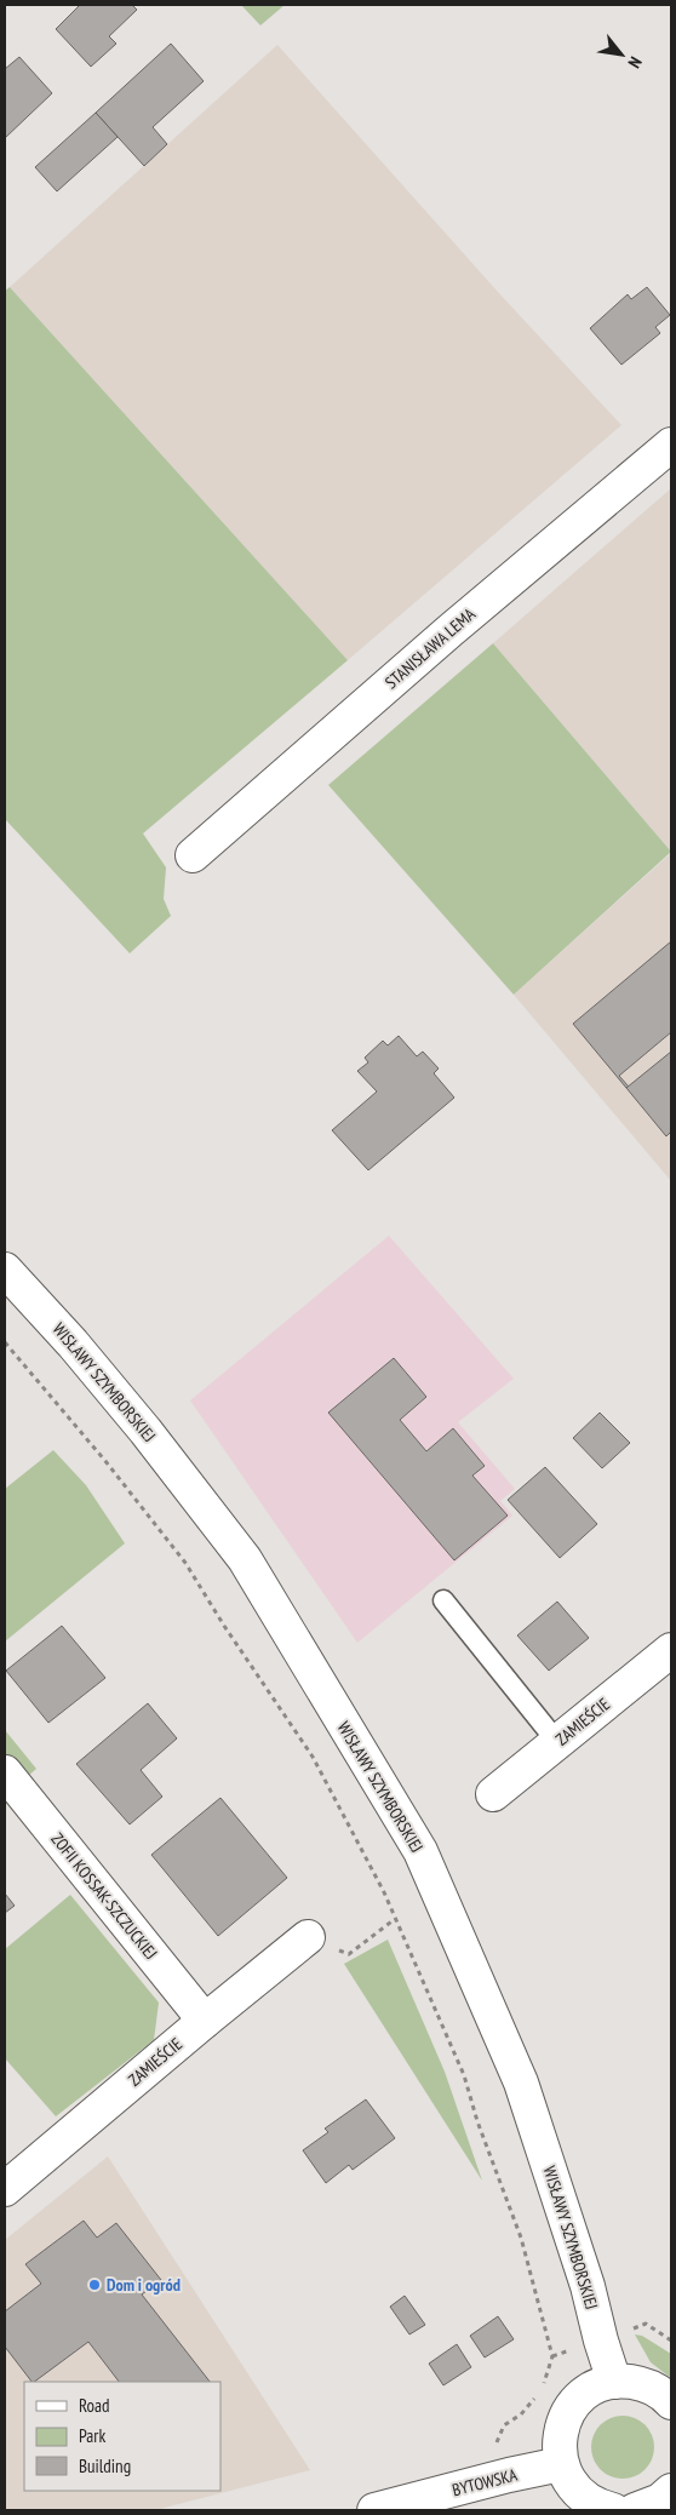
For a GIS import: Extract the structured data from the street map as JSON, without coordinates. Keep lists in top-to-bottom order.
{
  "streets": {
    "street": [
      "STANISŁAWA LEMA",
      "WISŁAWY SZYMBORSKIEJ",
      "ZAMIEŚCIE",
      "ZOFII KOSSAK-SZCZUCKIEJ",
      "BYTOWSKA"
    ]
  },
  "crossings": [
    ["ZAMIEŚCIE", "ZOFII KOSSAK-SZCZUCKIEJ"]
  ],
  "places": ["Dom i ogród"],
  "legend": ["Road", "Park", "Building"],
  "north": "bottom right"
}
